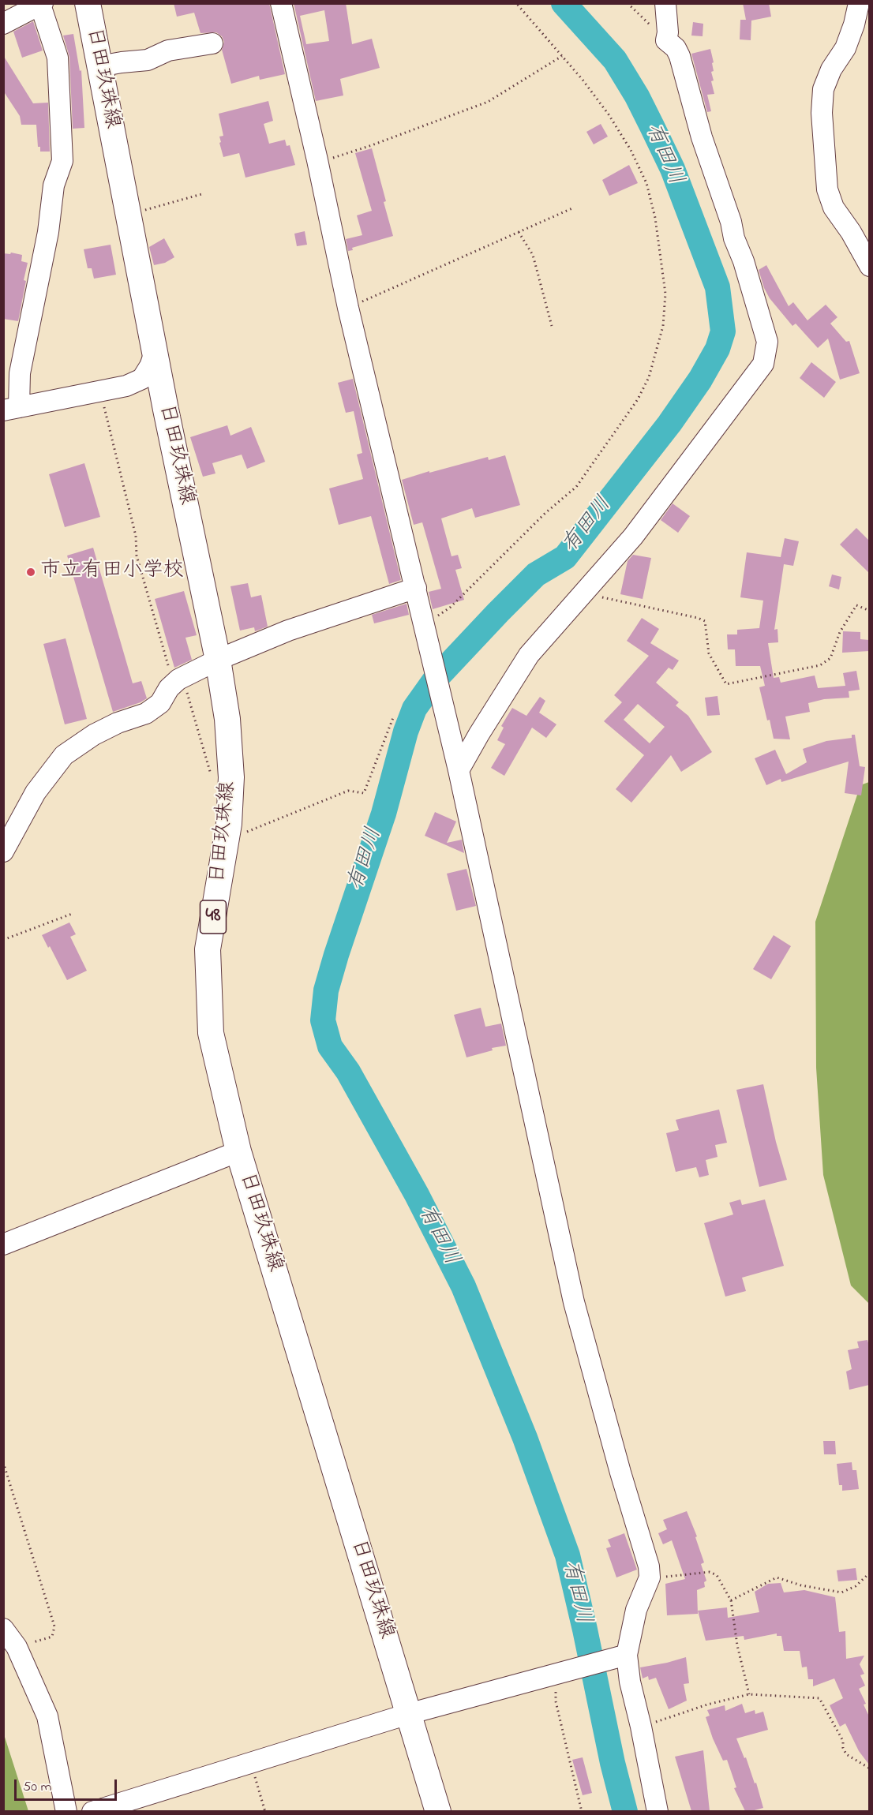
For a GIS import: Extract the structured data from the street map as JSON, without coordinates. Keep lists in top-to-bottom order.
{
  "streets": {
    "main road": ["日田玖珠線", "48"]
  },
  "water": ["有田川"],
  "places": ["市立有田小学校"],
  "scale_bar": "50 m"
}
